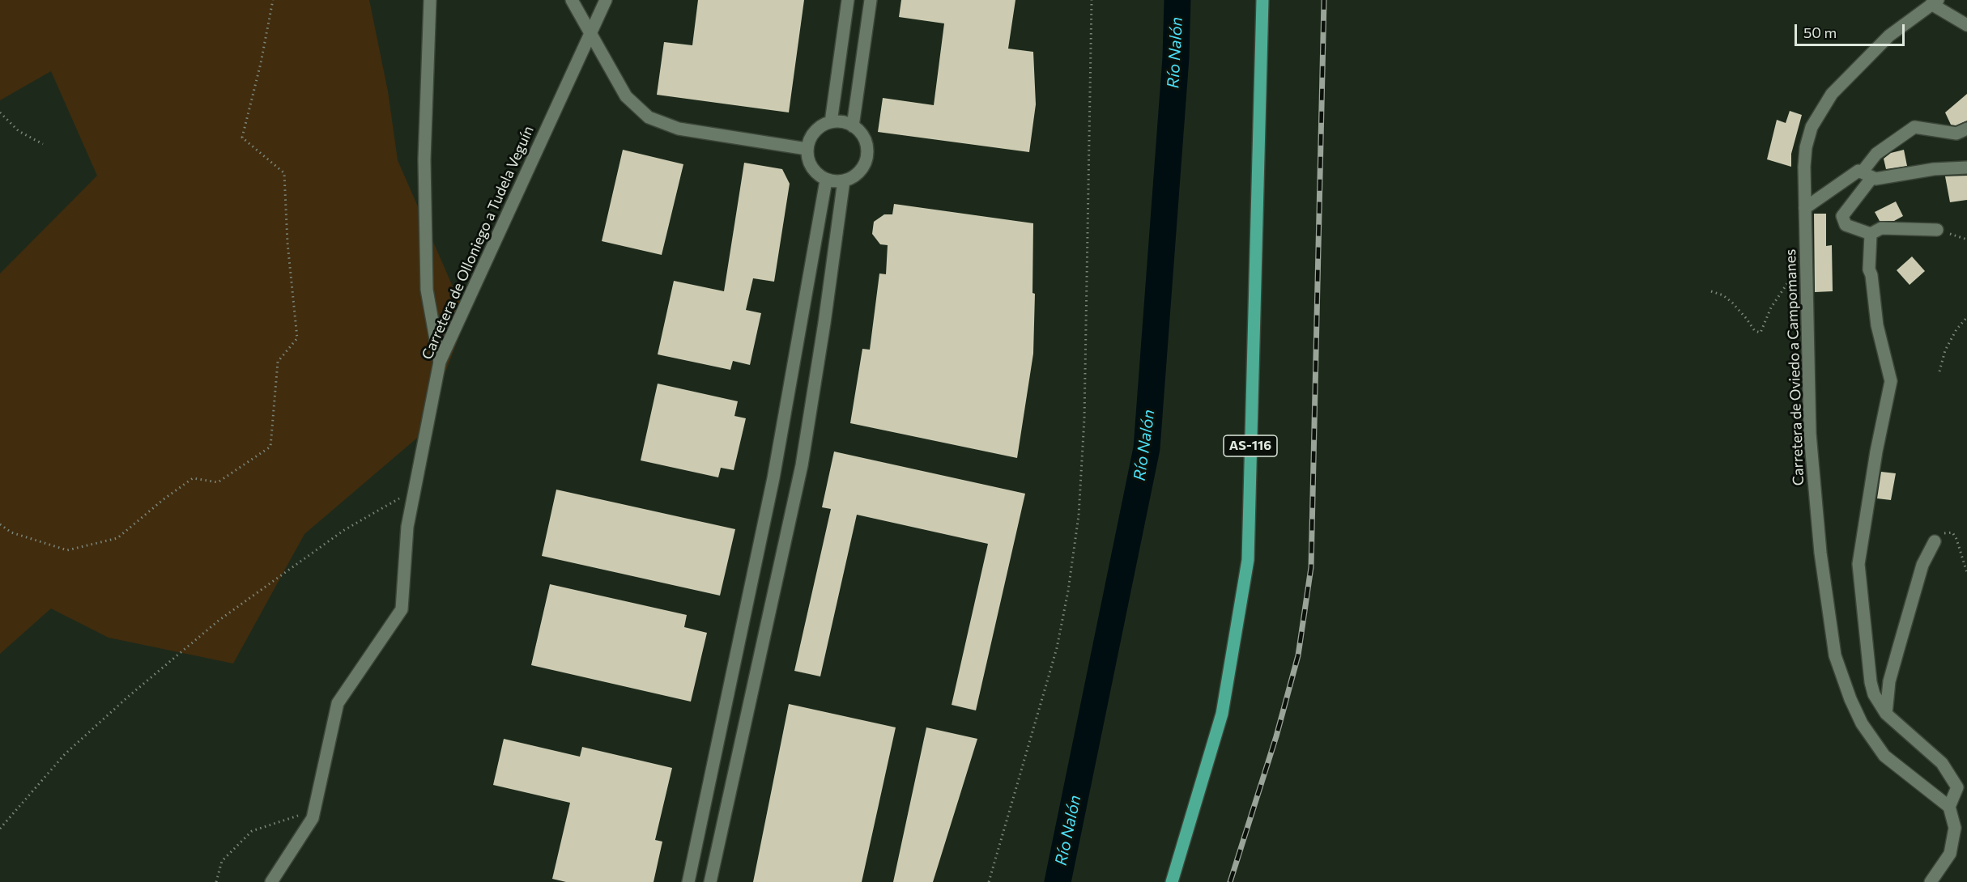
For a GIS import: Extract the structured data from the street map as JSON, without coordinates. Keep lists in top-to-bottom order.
{
  "streets": {
    "main road": ["AS-116"],
    "street": ["Carretera de Olloniego a Tudela Veguín", "Carretera de Oviedo a Campomanes"]
  },
  "water": ["Río Nalón"],
  "scale_bar": "50 m"
}
